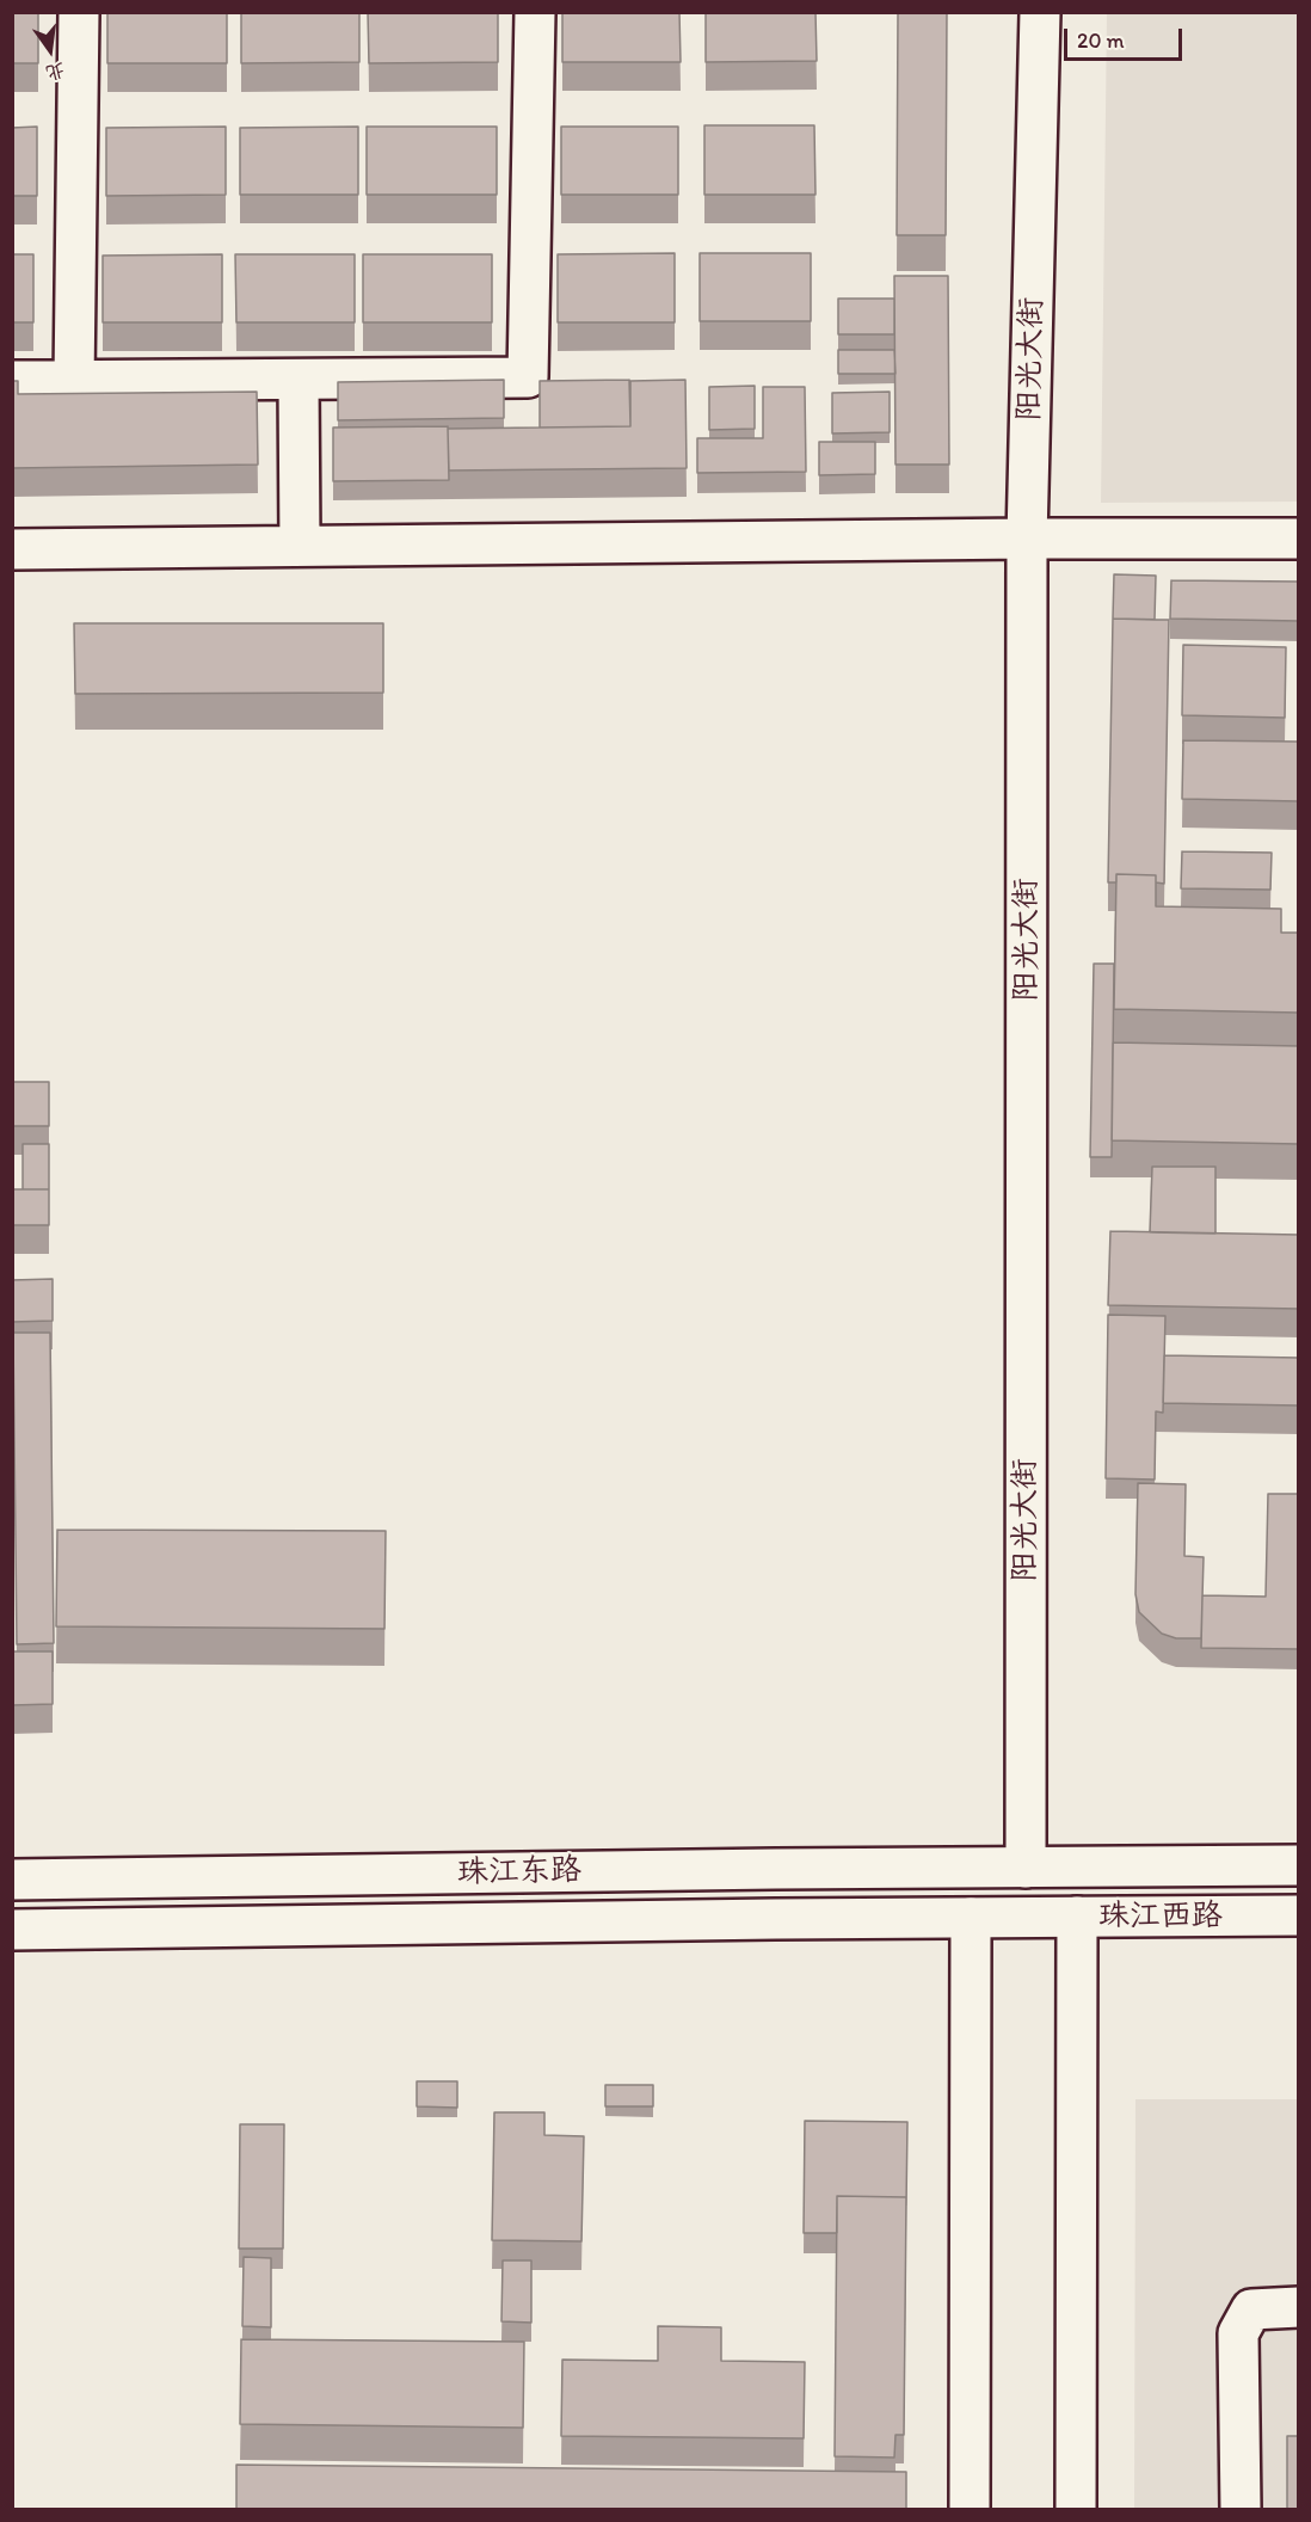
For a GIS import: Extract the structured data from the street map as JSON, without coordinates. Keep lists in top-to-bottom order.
{
  "streets": {
    "street": ["阳光大街", "珠江东路", "珠江西路"]
  },
  "crossings": [
    ["阳光大街", "珠江东路"],
    ["阳光大街", "珠江西路"],
    ["珠江东路", "珠江西路"]
  ],
  "scale_bar": "20 m",
  "north": "bottom"
}
